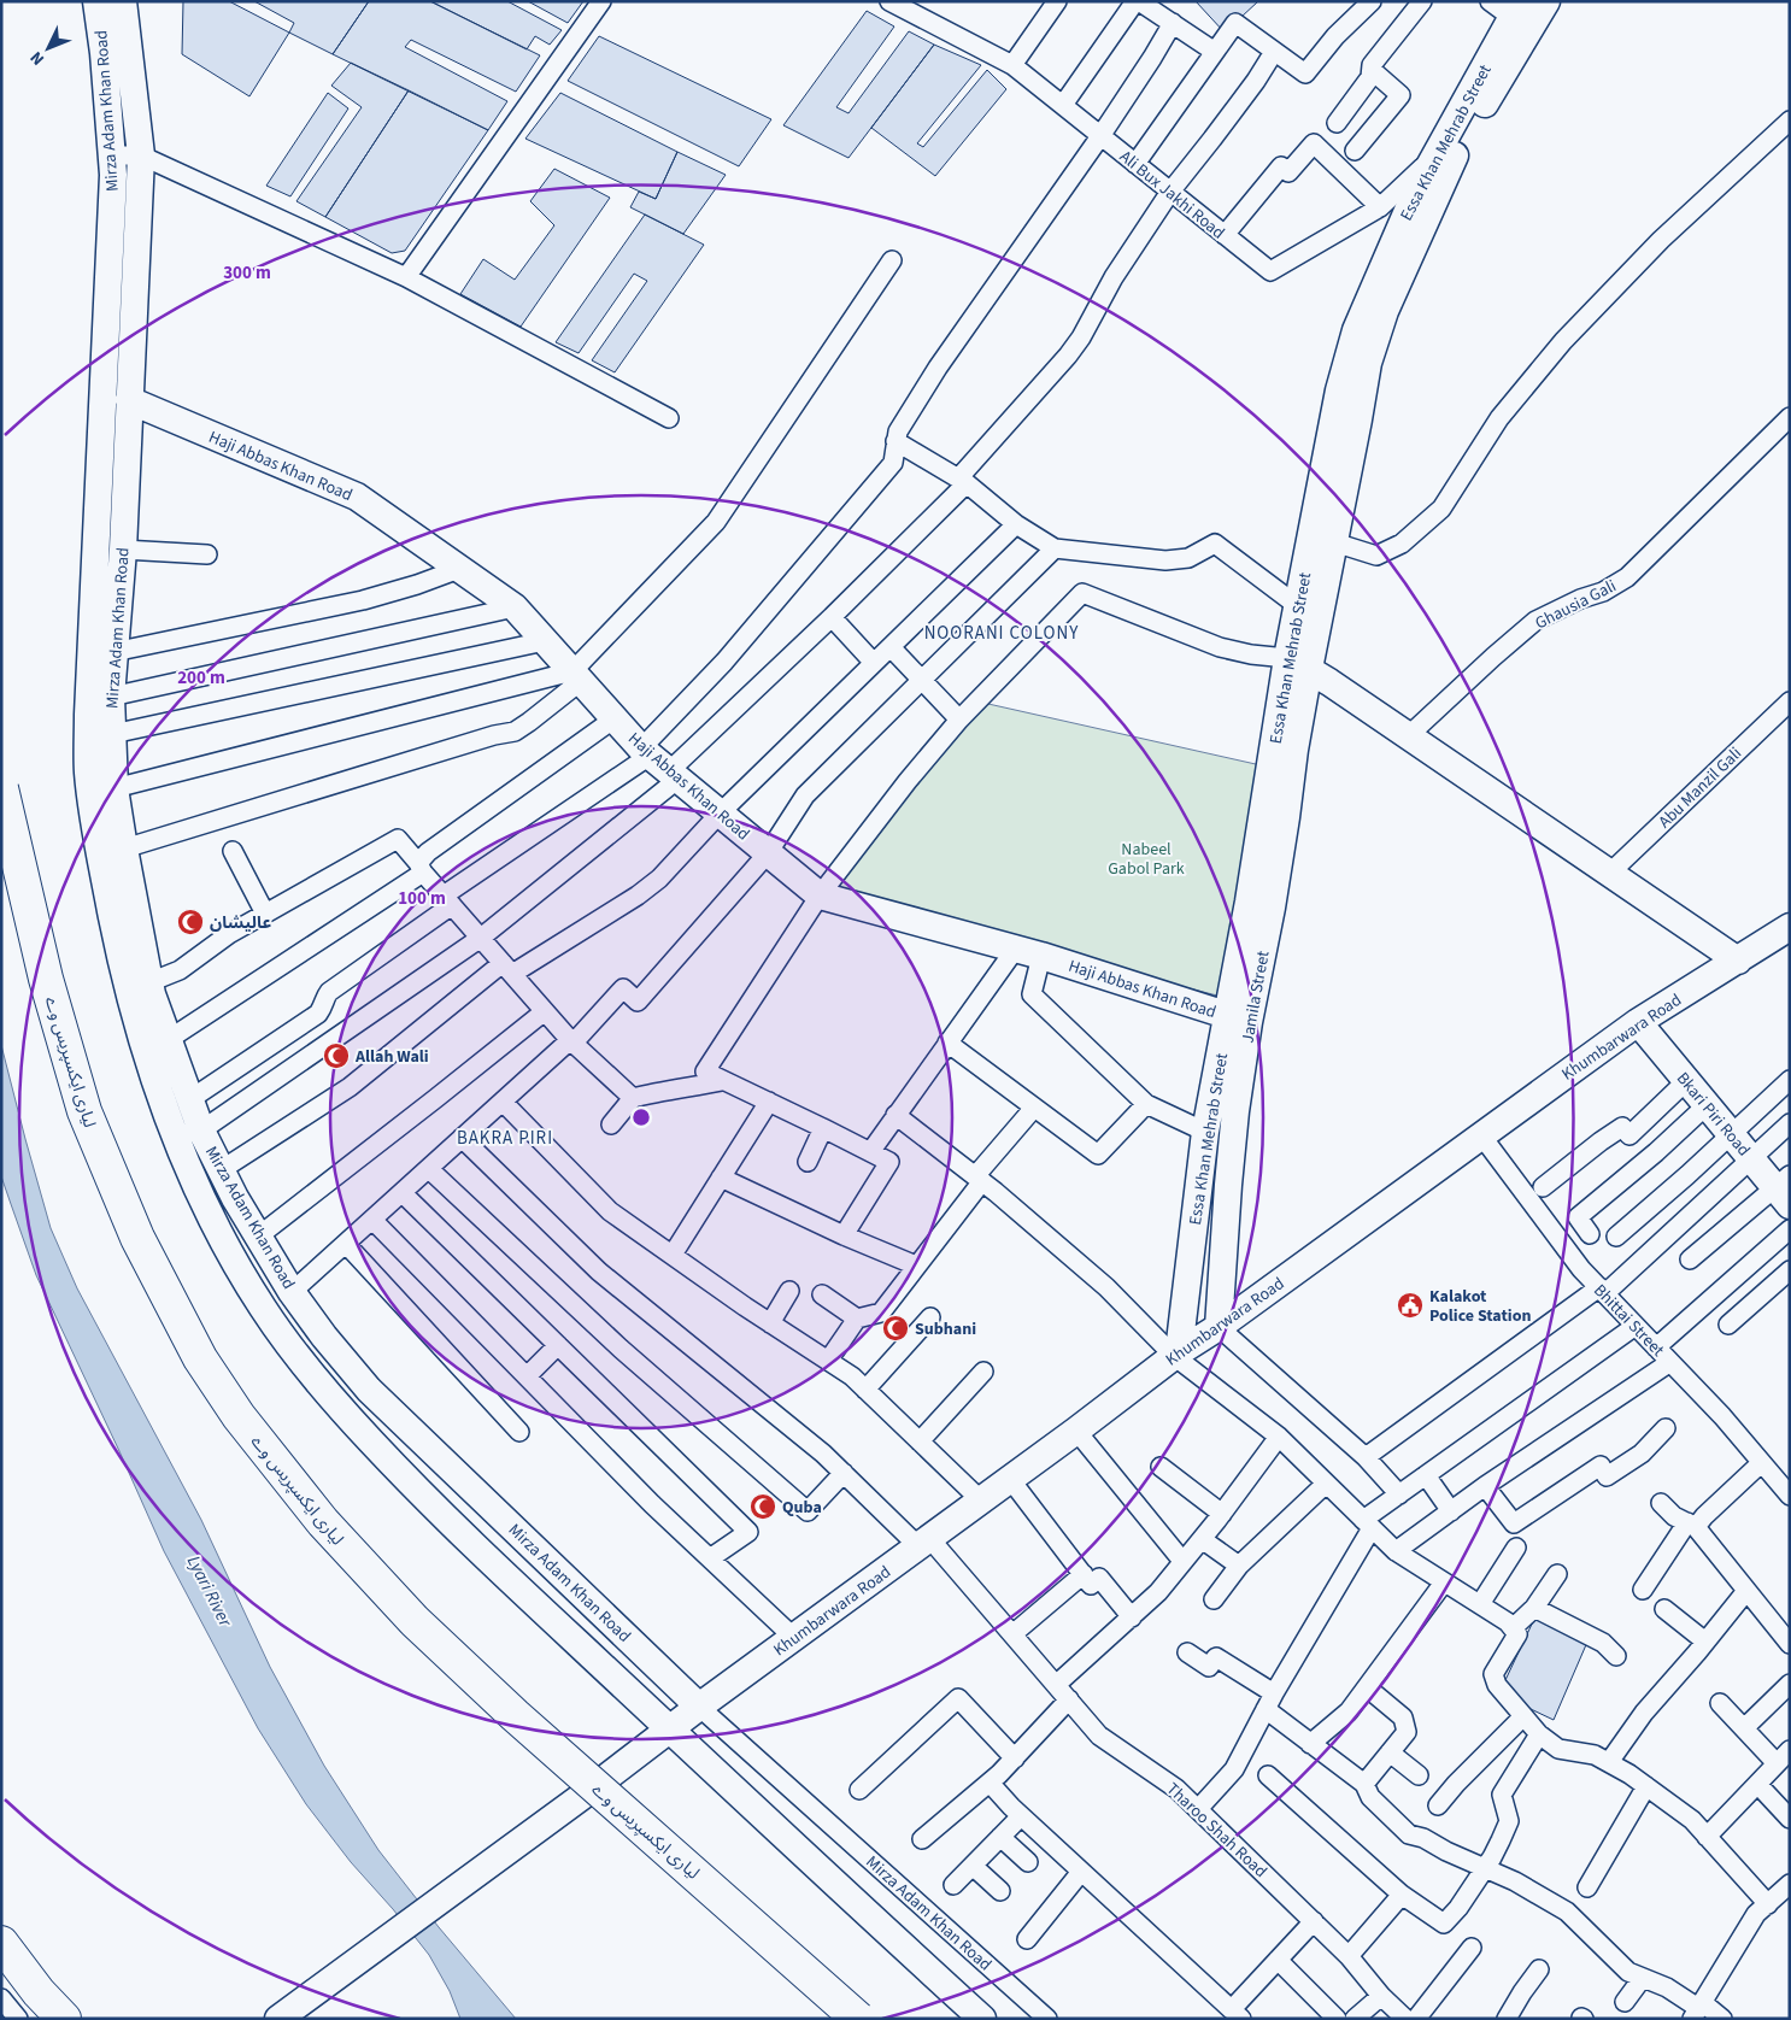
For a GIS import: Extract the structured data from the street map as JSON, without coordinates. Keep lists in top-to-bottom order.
{
  "streets": {
    "highway": ["لیاری ایکسپریس وے"],
    "main road": [
      "Mirza Adam Khan Road",
      "Essa Khan Mehrab Street",
      "Haji Abbas Khan Road",
      "Jamila Street",
      "Khumbarwara Road",
      "Bkari Piri Road"
    ],
    "street": [
      "Ali Bux Jakhi Road",
      "Ghausia Gali",
      "Abu Manzil Gali",
      "Bhittai Street",
      "Tharoo Shah Road"
    ]
  },
  "crossings": [
    ["Mirza Adam Khan Road", "Haji Abbas Khan Road"],
    ["Mirza Adam Khan Road", "Khumbarwara Road"],
    ["Essa Khan Mehrab Street", "Ali Bux Jakhi Road"],
    ["Essa Khan Mehrab Street", "Haji Abbas Khan Road"],
    ["Essa Khan Mehrab Street", "Jamila Street"],
    ["Essa Khan Mehrab Street", "Khumbarwara Road"],
    ["Haji Abbas Khan Road", "Jamila Street"],
    ["Jamila Street", "Khumbarwara Road"],
    ["Khumbarwara Road", "Bkari Piri Road"],
    ["Khumbarwara Road", "Bhittai Street"],
    ["Khumbarwara Road", "Tharoo Shah Road"]
  ],
  "districts": ["NOORANI COLONY", "BAKRA PIRI"],
  "water": ["Lyari River"],
  "parks": ["Nabeel Gabol Park"],
  "places": {
    "mosque": [
      "عالیشان",
      "Allah Wali",
      "Subhani",
      "Quba"
    ],
    "public building": ["Kalakot Police Station"]
  },
  "north": "bottom left",
  "rings": ["300 m", "200 m", "100 m"]
}
